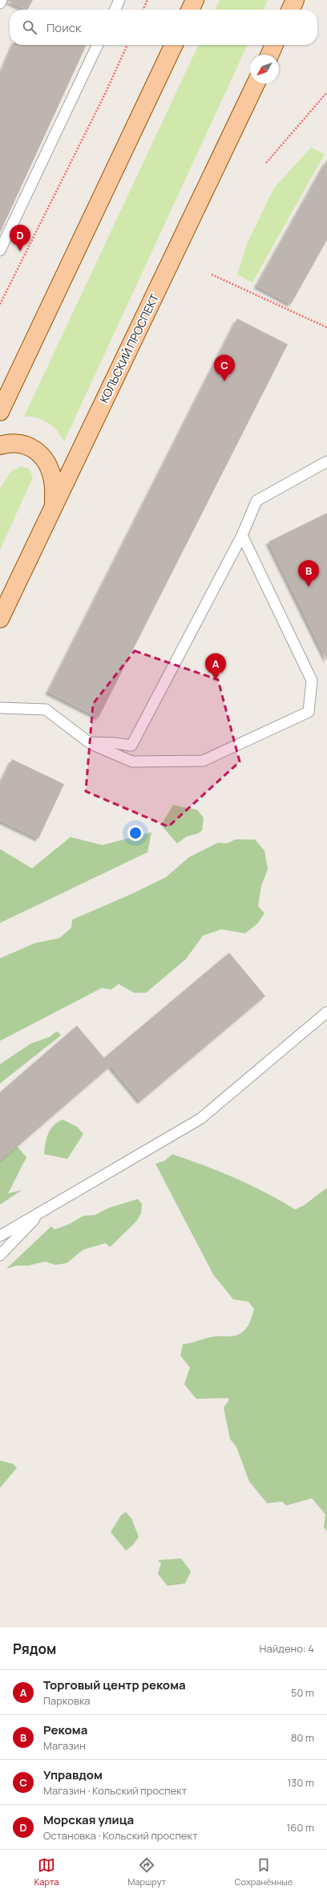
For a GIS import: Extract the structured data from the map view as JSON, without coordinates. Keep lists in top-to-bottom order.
{
  "streets": {
    "main road": ["КОЛЬСКИЙ ПРОСПЕКТ"]
  },
  "north": "bottom left",
  "page": {
    "search": "Поиск",
    "pins": [
      "D",
      "C",
      "B",
      "A"
    ],
    "heading": ["Рядом", "Найдено: 4"],
    "list": [
      {
        "mark": "A",
        "name": "Торговый центр рекома",
        "note": "Парковка",
        "value": "50 m"
      },
      {
        "mark": "B",
        "name": "Рекома",
        "note": "Магазин",
        "value": "80 m"
      },
      {
        "mark": "C",
        "name": "Управдом",
        "note": "Магазин · Кольский проспект",
        "value": "130 m"
      },
      {
        "mark": "D",
        "name": "Морская улица",
        "note": "Остановка · Кольский проспект",
        "value": "160 m"
      }
    ],
    "nav": ["Карта", "Маршрут", "Сохранённые"]
  }
}
